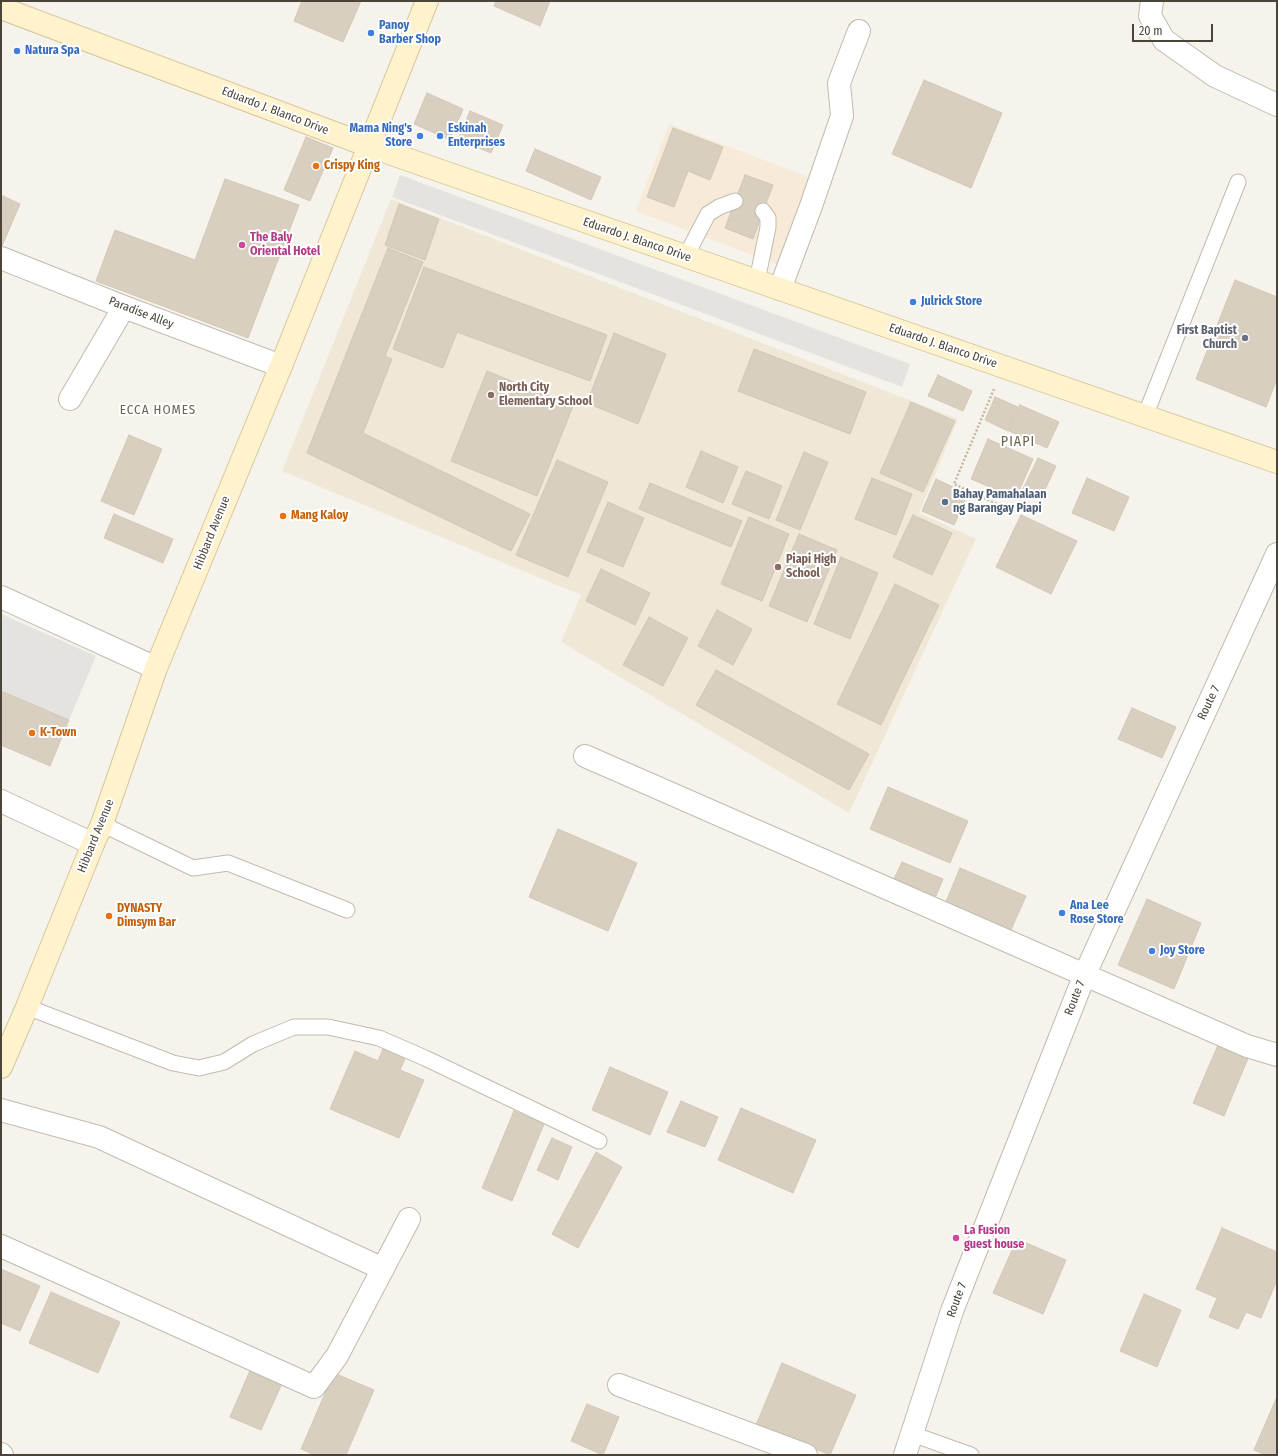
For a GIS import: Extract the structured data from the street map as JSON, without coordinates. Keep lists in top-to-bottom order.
{
  "streets": {
    "main road": ["Eduardo J. Blanco Drive", "Hibbard Avenue"],
    "street": ["Paradise Alley", "Route 7"]
  },
  "crossings": [
    ["Eduardo J. Blanco Drive", "Hibbard Avenue"],
    ["Paradise Alley", "Hibbard Avenue"]
  ],
  "districts": ["ECCA HOMES", "PIAPI"],
  "places": [
    "Panoy Barber Shop",
    "Natura Spa",
    "Mama Ning's Store",
    "Eskinah Enterprises",
    "Crispy King",
    "The Baly Oriental Hotel",
    "Julrick Store",
    "First Baptist Church",
    "North City Elementary School",
    "Bahay Pamahalaan ng Barangay Piapi",
    "Mang Kaloy",
    "Piapi High School",
    "K-Town",
    "Ana Lee Rose Store",
    "DYNASTY Dimsym Bar",
    "Joy Store",
    "La Fusion guest house"
  ],
  "scale_bar": "20 m"
}
